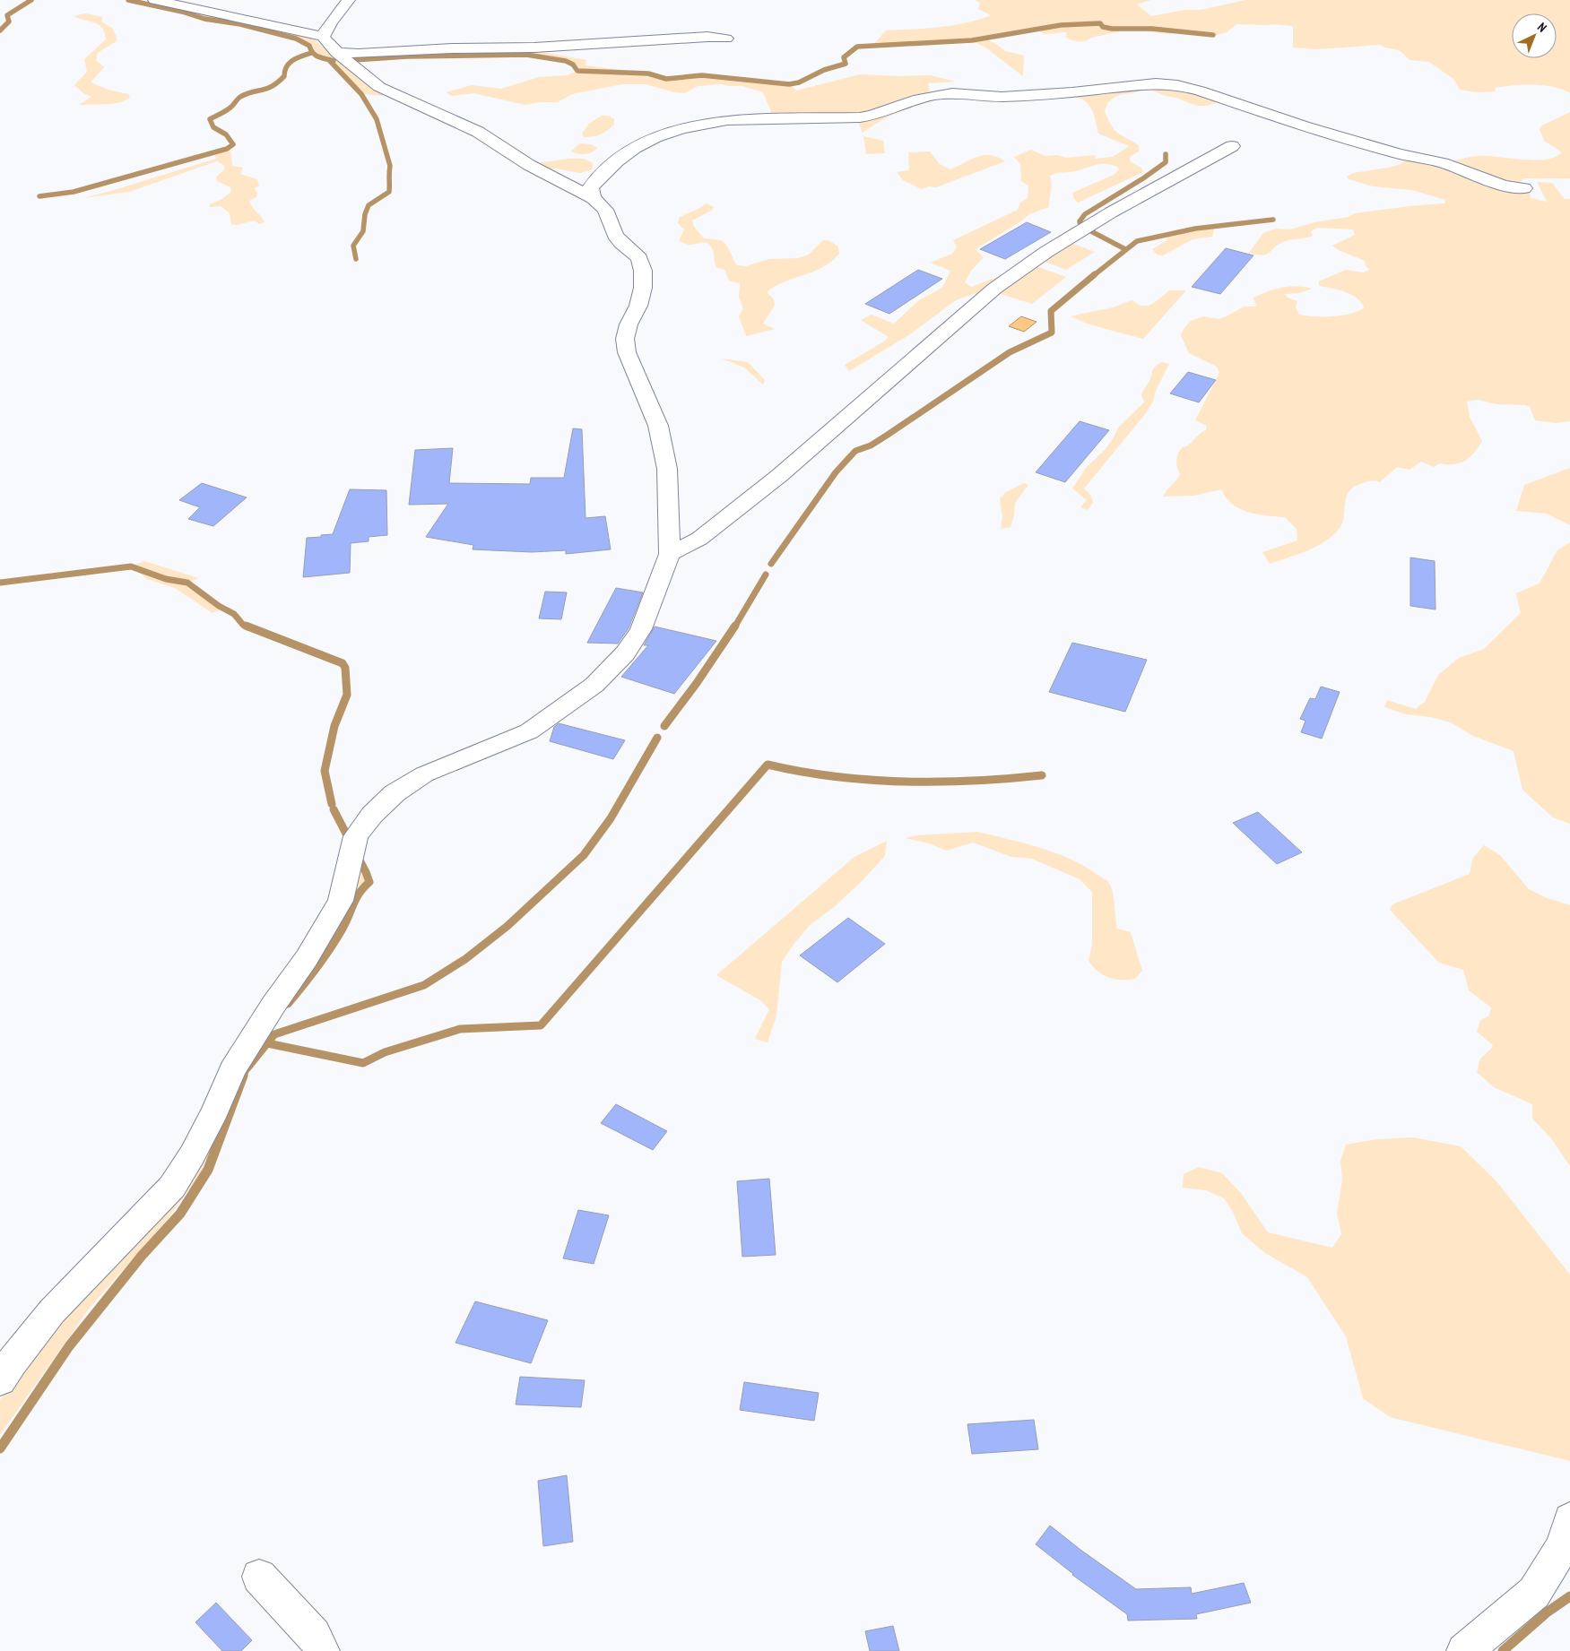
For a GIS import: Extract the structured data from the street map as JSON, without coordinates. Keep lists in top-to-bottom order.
{
  "north": "top right"
}
